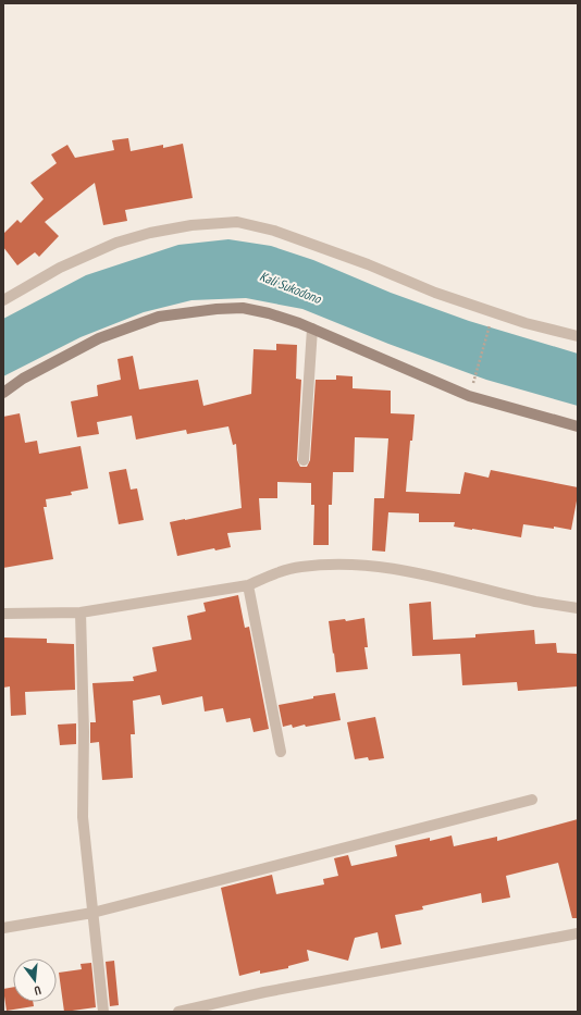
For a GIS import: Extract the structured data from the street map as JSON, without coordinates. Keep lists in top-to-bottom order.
{
  "water": ["Kali Sukodono"],
  "north": "bottom"
}
